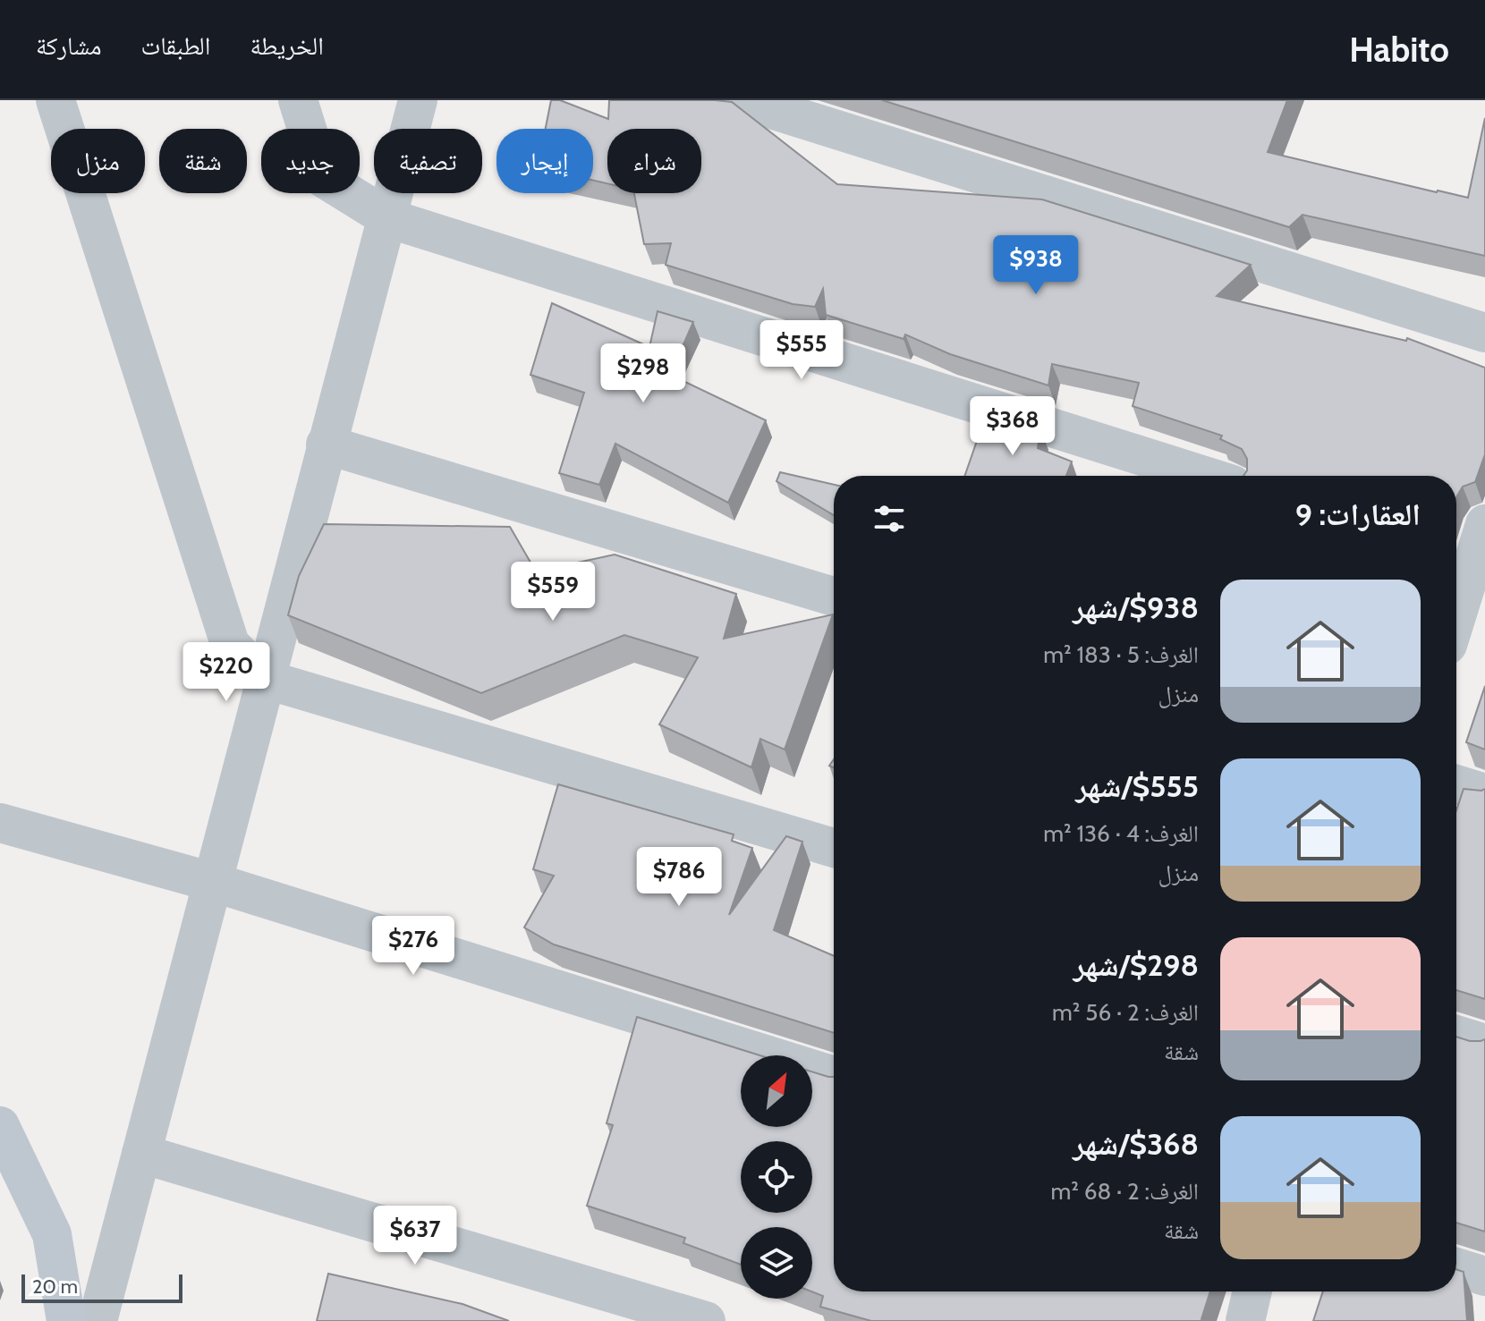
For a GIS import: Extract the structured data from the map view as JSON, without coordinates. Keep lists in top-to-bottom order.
{
  "scale_bar": "20 m",
  "north": "top right",
  "page": {
    "header": "Habito",
    "nav": ["الخريطة", "الطبقات", "مشاركة"],
    "chip": [
      "شراء",
      "إيجار",
      "تصفية",
      "جديد",
      "شقة",
      "منزل"
    ],
    "price": [
      "$938",
      "$555",
      "$298",
      "$368",
      "$559",
      "$220",
      "$786",
      "$276",
      "$637"
    ],
    "heading": "العقارات: 9",
    "list": [
      {
        "name": "$938/شهر",
        "note": "الغرف: 5 · 183 m² · منزل"
      },
      {
        "name": "$555/شهر",
        "note": "الغرف: 4 · 136 m² · منزل"
      },
      {
        "name": "$298/شهر",
        "note": "الغرف: 2 · 56 m² · شقة"
      },
      {
        "name": "$368/شهر",
        "note": "الغرف: 2 · 68 m² · شقة"
      }
    ],
    "scale": "20 m"
  }
}
